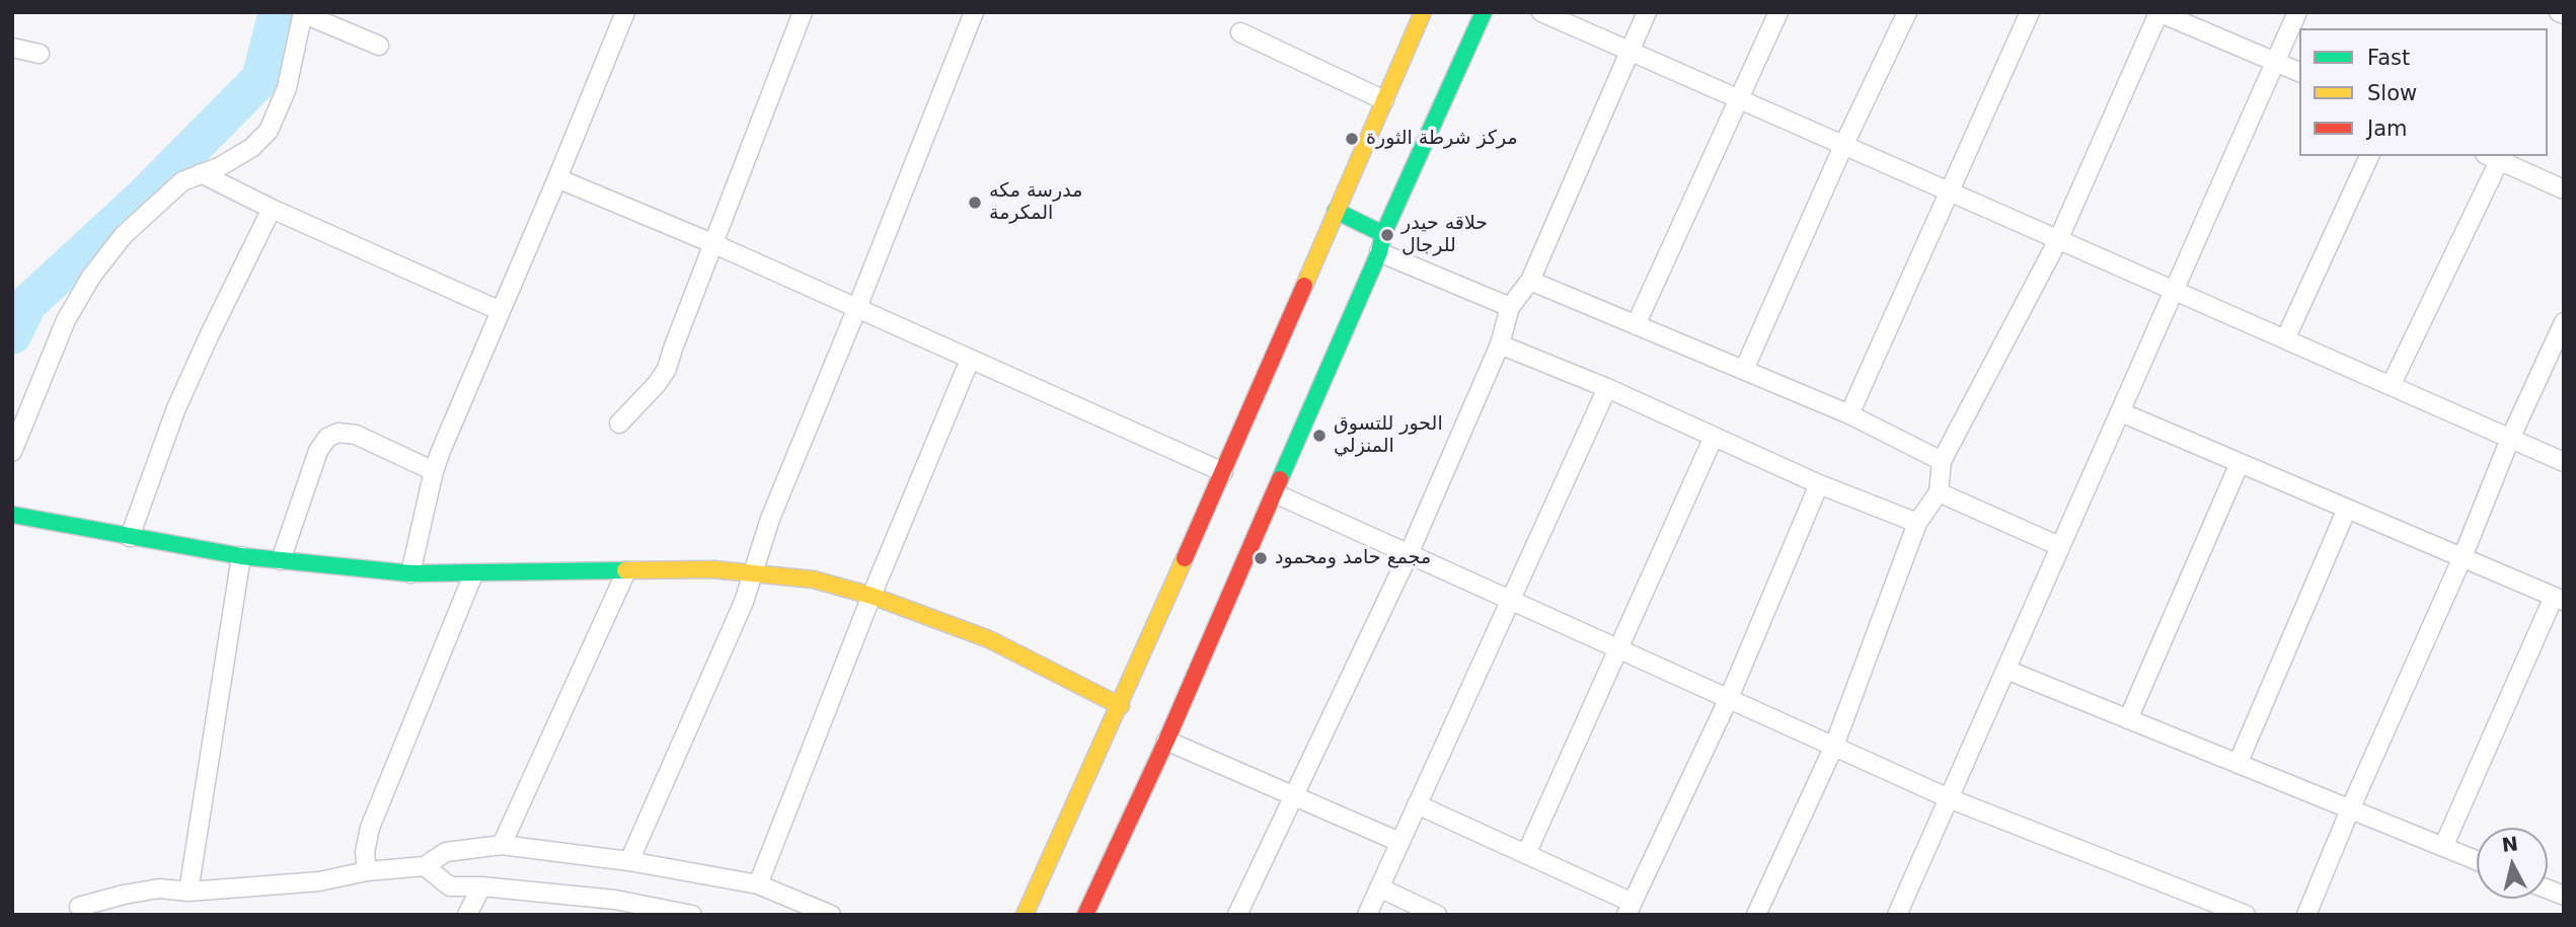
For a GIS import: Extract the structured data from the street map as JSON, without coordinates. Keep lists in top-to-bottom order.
{
  "places": [
    "مركز شرطة الثورة",
    "مدرسة مكه المكرمة",
    "حلاقه حيدر للرجال",
    "الحور للتسوق المنزلي",
    "مجمع حامد ومحمود"
  ],
  "legend": ["Fast", "Slow", "Jam"],
  "north": "top"
}
